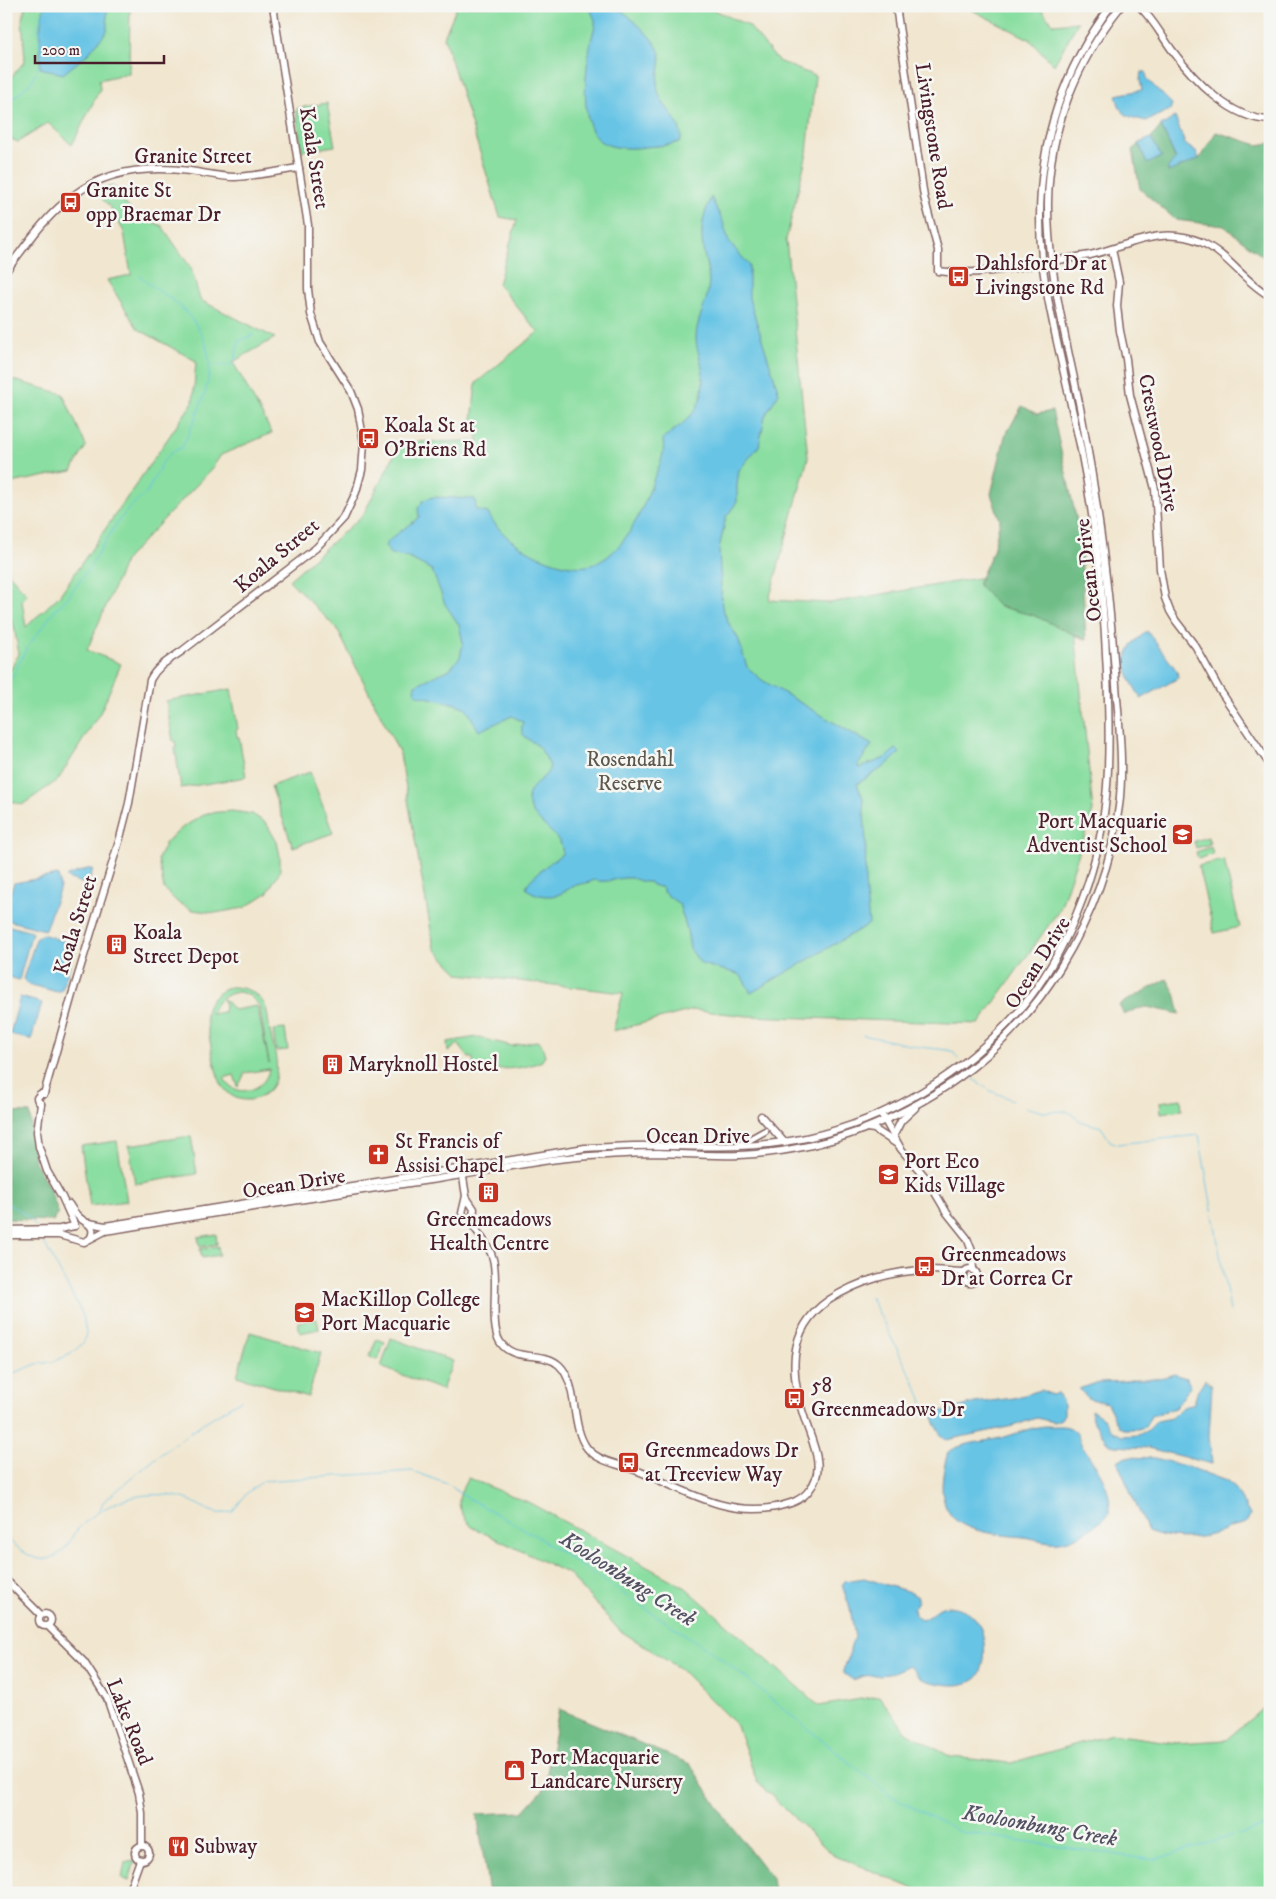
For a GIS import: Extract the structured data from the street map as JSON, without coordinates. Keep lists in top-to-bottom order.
{
  "streets": {
    "main road": [
      "Livingstone Road",
      "Granite Street",
      "Koala Street",
      "Crestwood Drive",
      "Ocean Drive",
      "Lake Road"
    ]
  },
  "crossings": [
    ["Livingstone Road", "Ocean Drive"],
    ["Granite Street", "Koala Street"]
  ],
  "water": ["Kooloonbung Creek"],
  "parks": ["Rosendahl Reserve"],
  "places": {
    "bus stop": [
      "Granite St opp Braemar Dr",
      "Dahlsford Dr at Livingstone Rd",
      "Koala St at O'Briens Rd",
      "Greenmeadows Dr at Correa Cr",
      "58 Greenmeadows Dr",
      "Greenmeadows Dr at Treeview Way"
    ],
    "school or university": ["Port Macquarie Adventist School", "Port Eco Kids Village", "MacKillop College Port Macquarie"],
    "building": ["Koala Street Depot", "Maryknoll Hostel", "Greenmeadows Health Centre"],
    "church": ["St Francis of Assisi Chapel"],
    "shop": ["Port Macquarie Landcare Nursery"],
    "restaurant": ["Subway"]
  },
  "scale_bar": "200 m"
}
